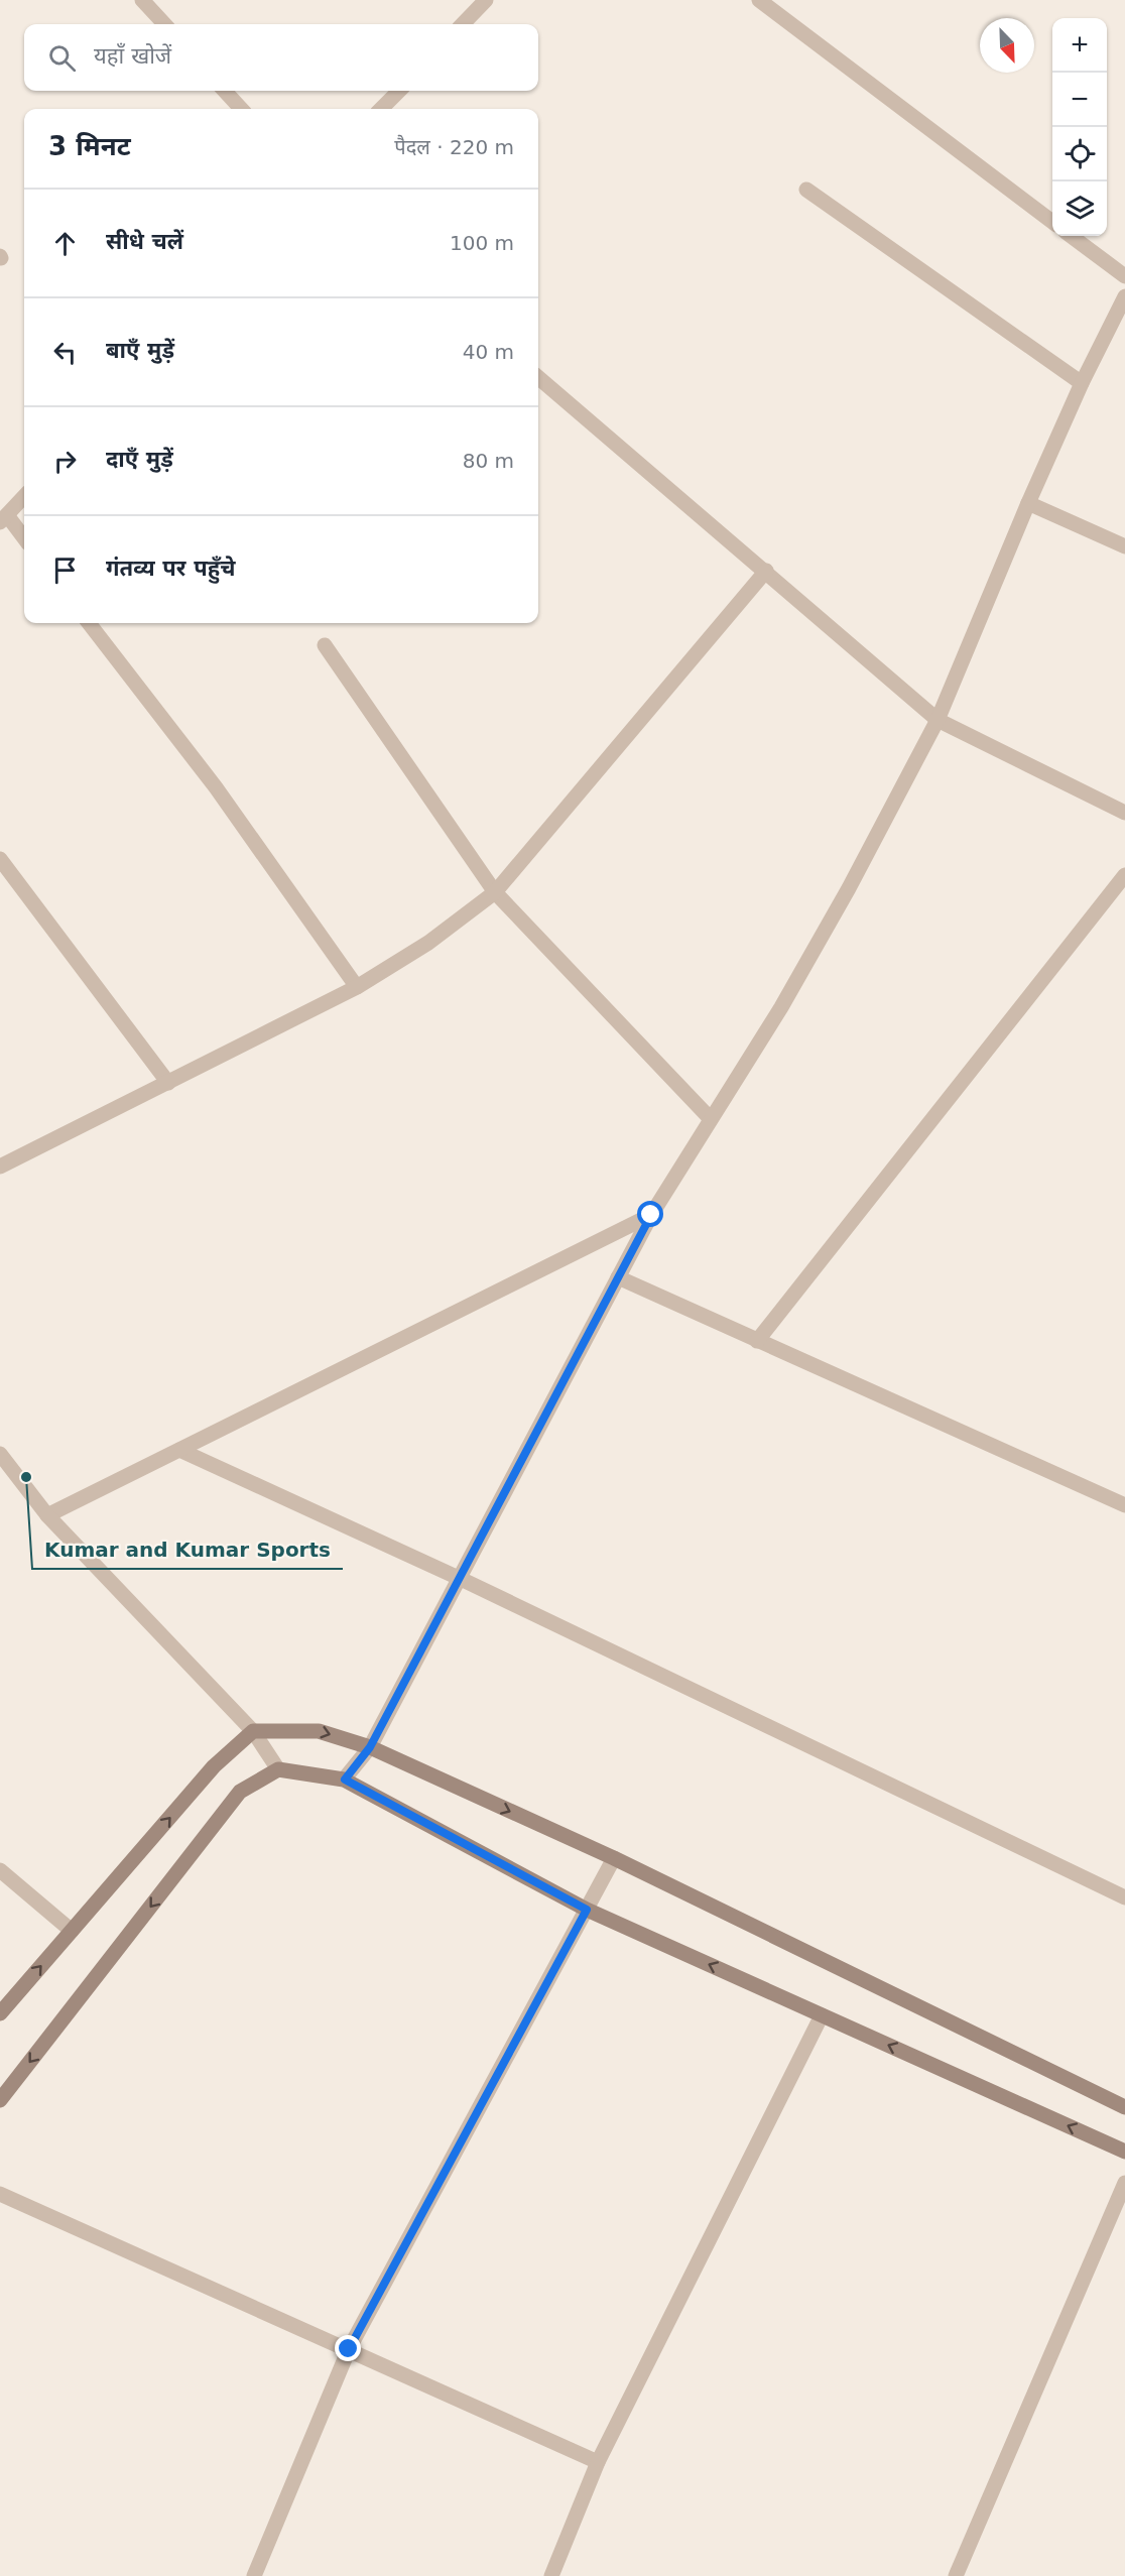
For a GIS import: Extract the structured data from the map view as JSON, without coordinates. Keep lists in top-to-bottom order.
{
  "places": ["Kumar and Kumar Sports"],
  "north": "bottom right",
  "page": {
    "map_buttons": ["+", "−"],
    "search": "यहाँ खोजें",
    "heading": ["3 मिनट", "पैदल · 220 m"],
    "list": [
      ["सीधे चलें", "100 m"],
      ["बाएँ मुड़ें", "40 m"],
      ["दाएँ मुड़ें", "80 m"],
      "गंतव्य पर पहुँचे"
    ]
  }
}
